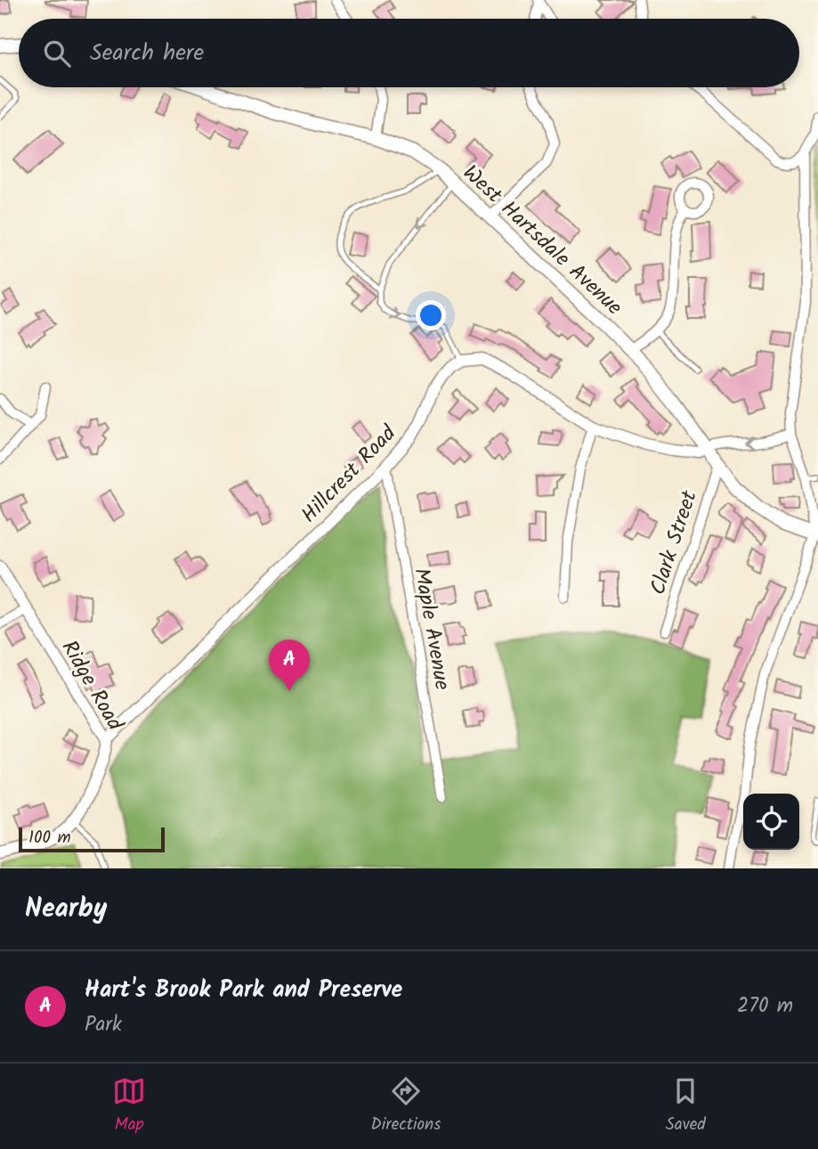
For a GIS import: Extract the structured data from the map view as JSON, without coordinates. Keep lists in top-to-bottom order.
{
  "streets": {
    "main road": ["West Hartsdale Avenue"],
    "street": [
      "Hillcrest Road",
      "Clark Street",
      "Maple Avenue",
      "Ridge Road"
    ]
  },
  "crossings": [
    ["West Hartsdale Avenue", "Clark Street"],
    ["Hillcrest Road", "Maple Avenue"],
    ["Hillcrest Road", "Ridge Road"]
  ],
  "scale_bar": "100 m",
  "page": {
    "search": "Search here",
    "pins": "A",
    "scale": "100 m",
    "heading": "Nearby",
    "list": [
      {
        "mark": "A",
        "name": "Hart's Brook Park and Preserve",
        "note": "Park",
        "value": "270 m"
      }
    ],
    "nav": ["Map", "Directions", "Saved"]
  }
}
